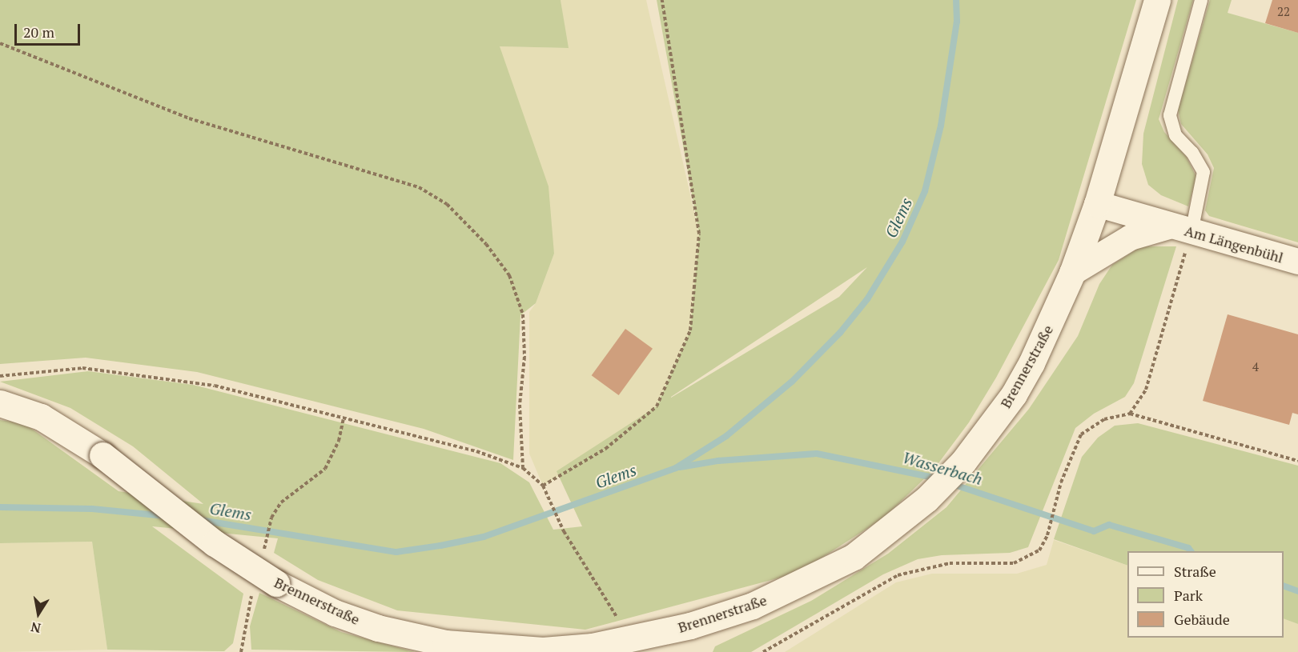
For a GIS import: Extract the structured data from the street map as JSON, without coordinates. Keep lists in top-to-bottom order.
{
  "streets": {
    "main road": ["Brennerstraße"],
    "street": ["Am Längenbühl"]
  },
  "crossings": [
    ["Am Längenbühl", "Brennerstraße"]
  ],
  "water": ["Glems", "Wasserbach"],
  "house_numbers": ["22", "4"],
  "legend": ["Straße", "Park", "Gebäude"],
  "scale_bar": "20 m",
  "north": "bottom"
}
